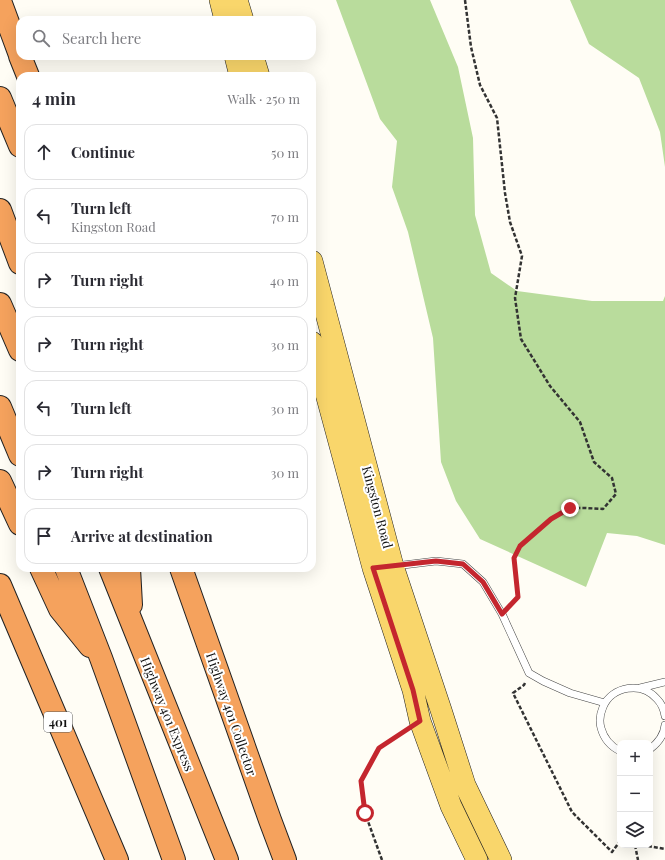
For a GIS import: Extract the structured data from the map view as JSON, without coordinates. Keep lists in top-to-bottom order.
{
  "streets": {
    "highway": ["Highway 401 Express", "Highway 401 Collector", "401"],
    "main road": ["Kingston Road"]
  },
  "page": {
    "search": "Search here",
    "heading": ["4 min", "Walk · 250 m"],
    "list": [
      ["Continue", "50 m"],
      ["Turn left", "Kingston Road", "70 m"],
      ["Turn right", "40 m"],
      ["Turn right", "30 m"],
      ["Turn left", "30 m"],
      ["Turn right", "30 m"],
      "Arrive at destination"
    ],
    "map_buttons": ["+", "−"]
  }
}
